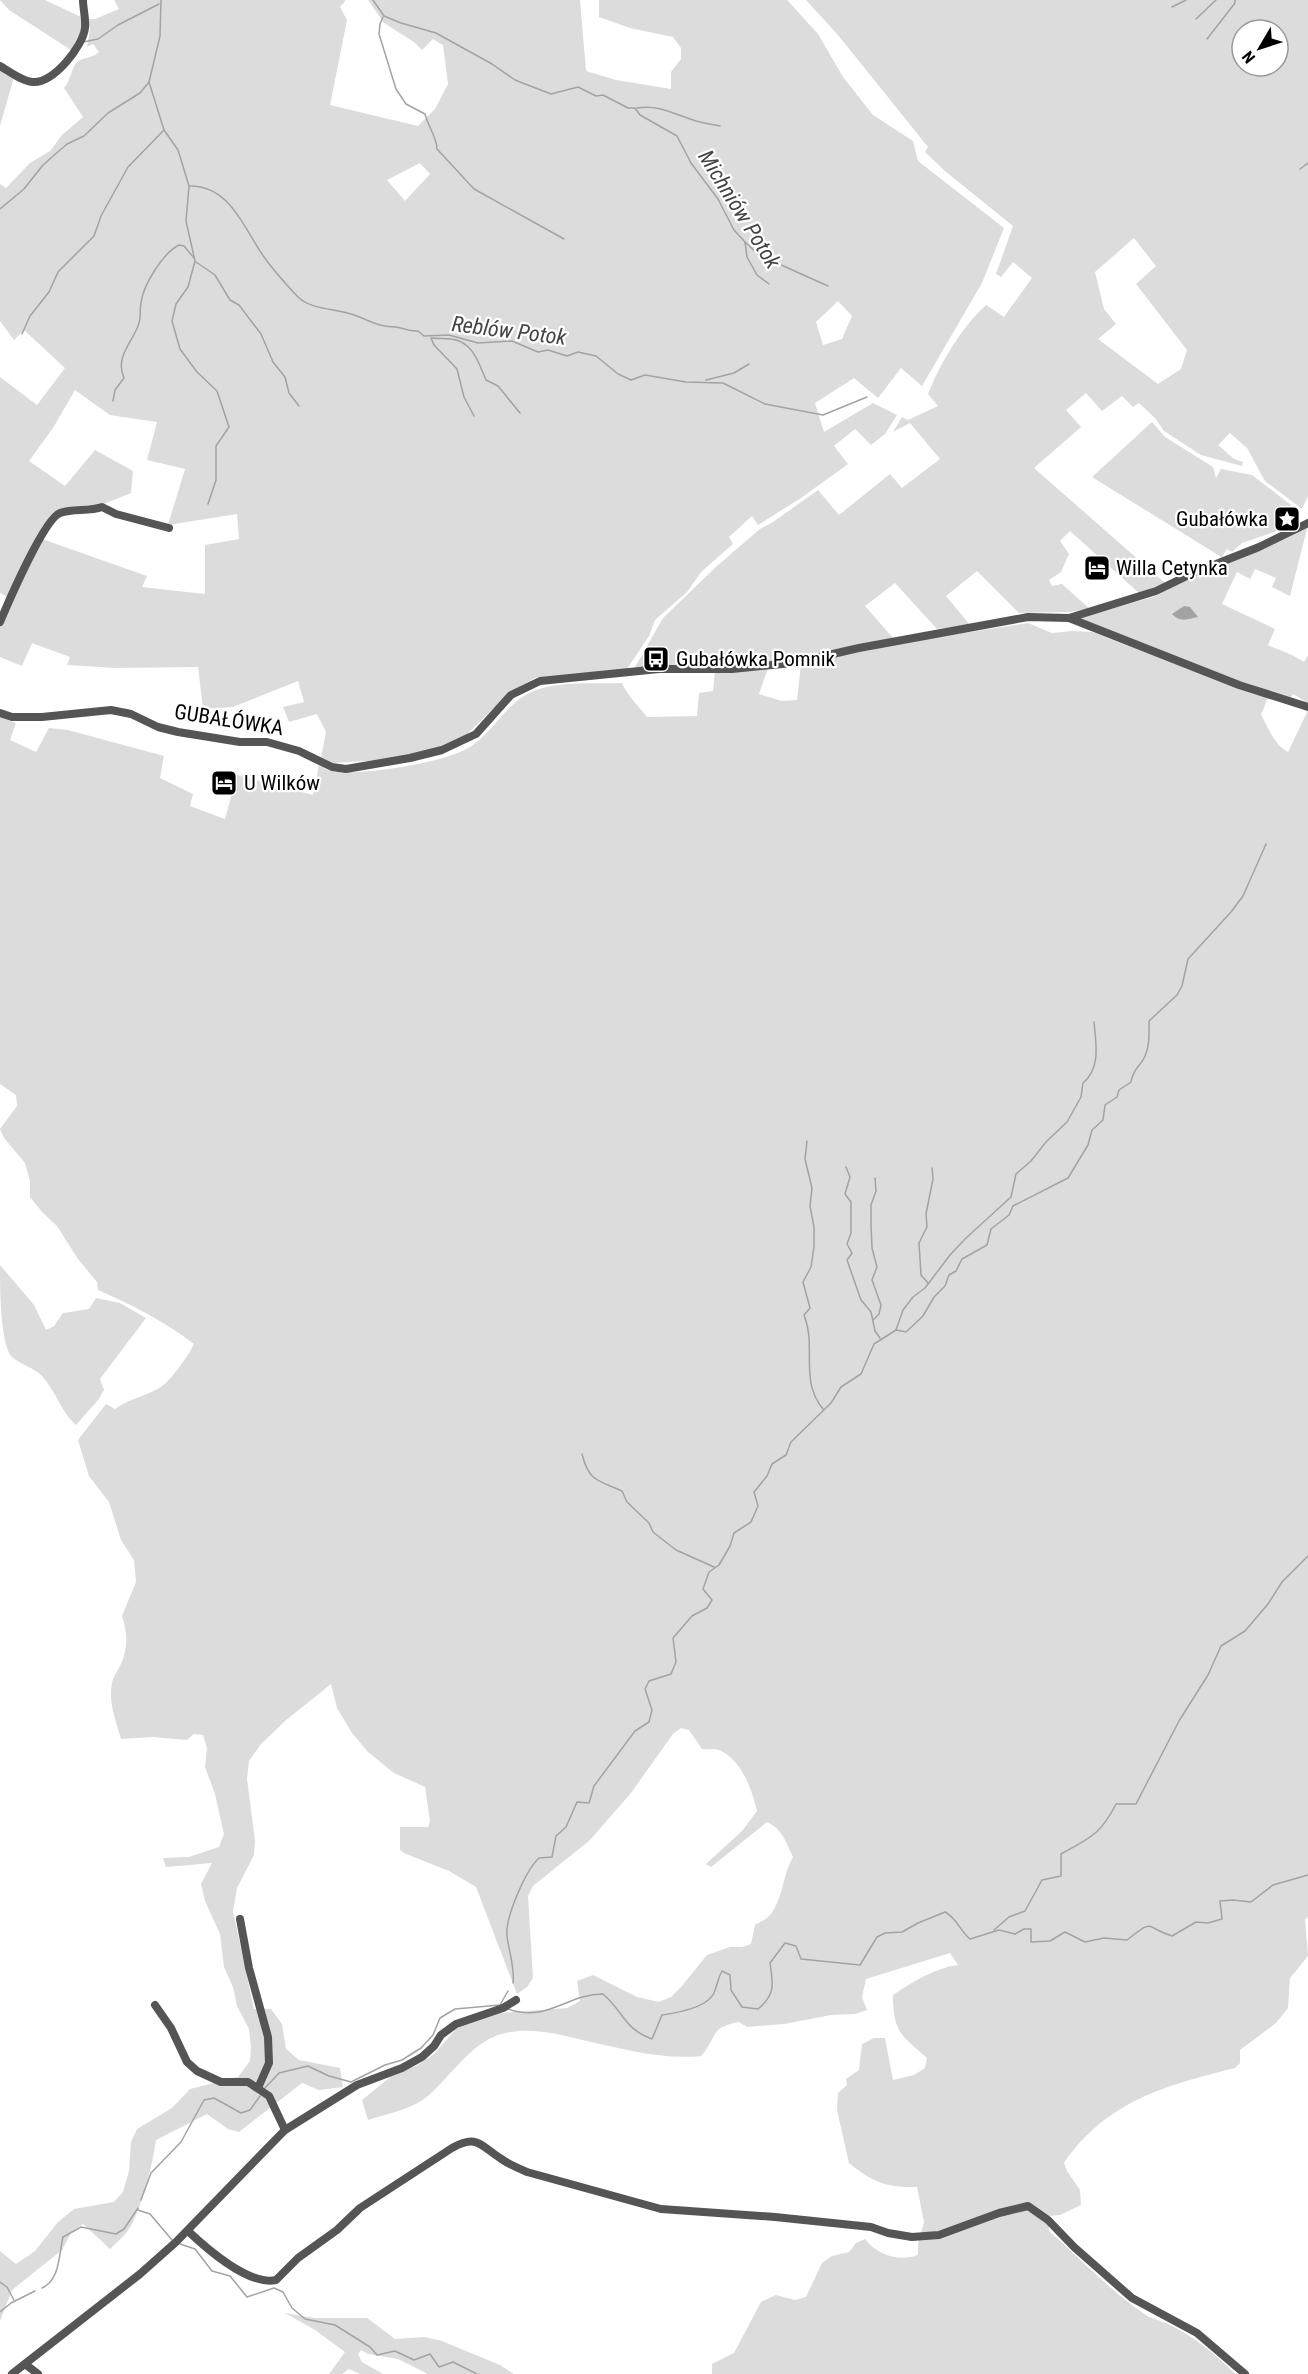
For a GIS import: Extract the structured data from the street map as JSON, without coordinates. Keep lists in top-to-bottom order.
{
  "streets": {
    "street": ["GUBAŁÓWKA"]
  },
  "water": ["Michniów Potok", "Reblów Potok"],
  "places": {
    "place": ["Gubałówka"],
    "hotel": ["Willa Cetynka", "U Wilków"],
    "bus stop": ["Gubałówka Pomnik"]
  },
  "north": "bottom left"
}
